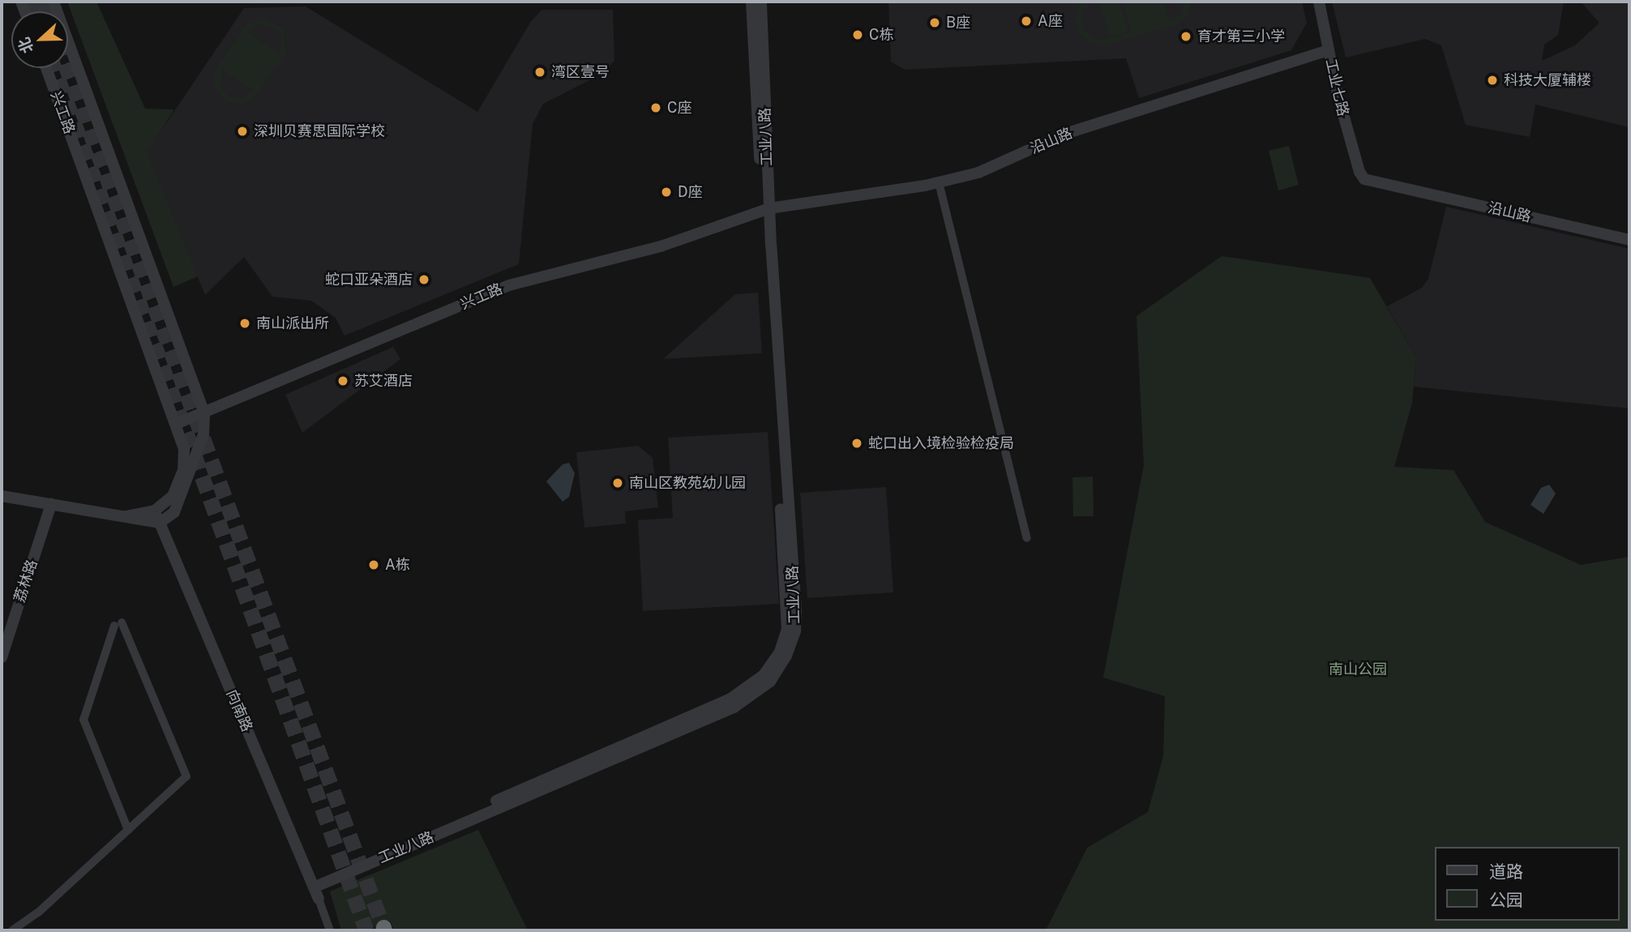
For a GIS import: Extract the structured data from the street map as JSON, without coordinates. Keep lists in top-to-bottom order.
{
  "streets": {
    "street": [
      "工业七路",
      "兴工路",
      "工业八路",
      "沿山路",
      "荔林路",
      "向南路"
    ]
  },
  "crossings": [
    ["工业七路", "沿山路"],
    ["兴工路", "工业八路"],
    ["兴工路", "沿山路"],
    ["兴工路", "向南路"],
    ["工业八路", "沿山路"],
    ["工业八路", "向南路"]
  ],
  "parks": ["南山公园"],
  "places": [
    "A座",
    "B座",
    "C栋",
    "育才第三小学",
    "湾区壹号",
    "科技大厦辅楼",
    "C座",
    "深圳贝赛思国际学校",
    "D座",
    "蛇口亚朵酒店",
    "南山派出所",
    "苏艾酒店",
    "蛇口出入境检验检疫局",
    "南山区教苑幼儿园",
    "A栋"
  ],
  "legend": ["道路", "公园"],
  "north": "left"
}
